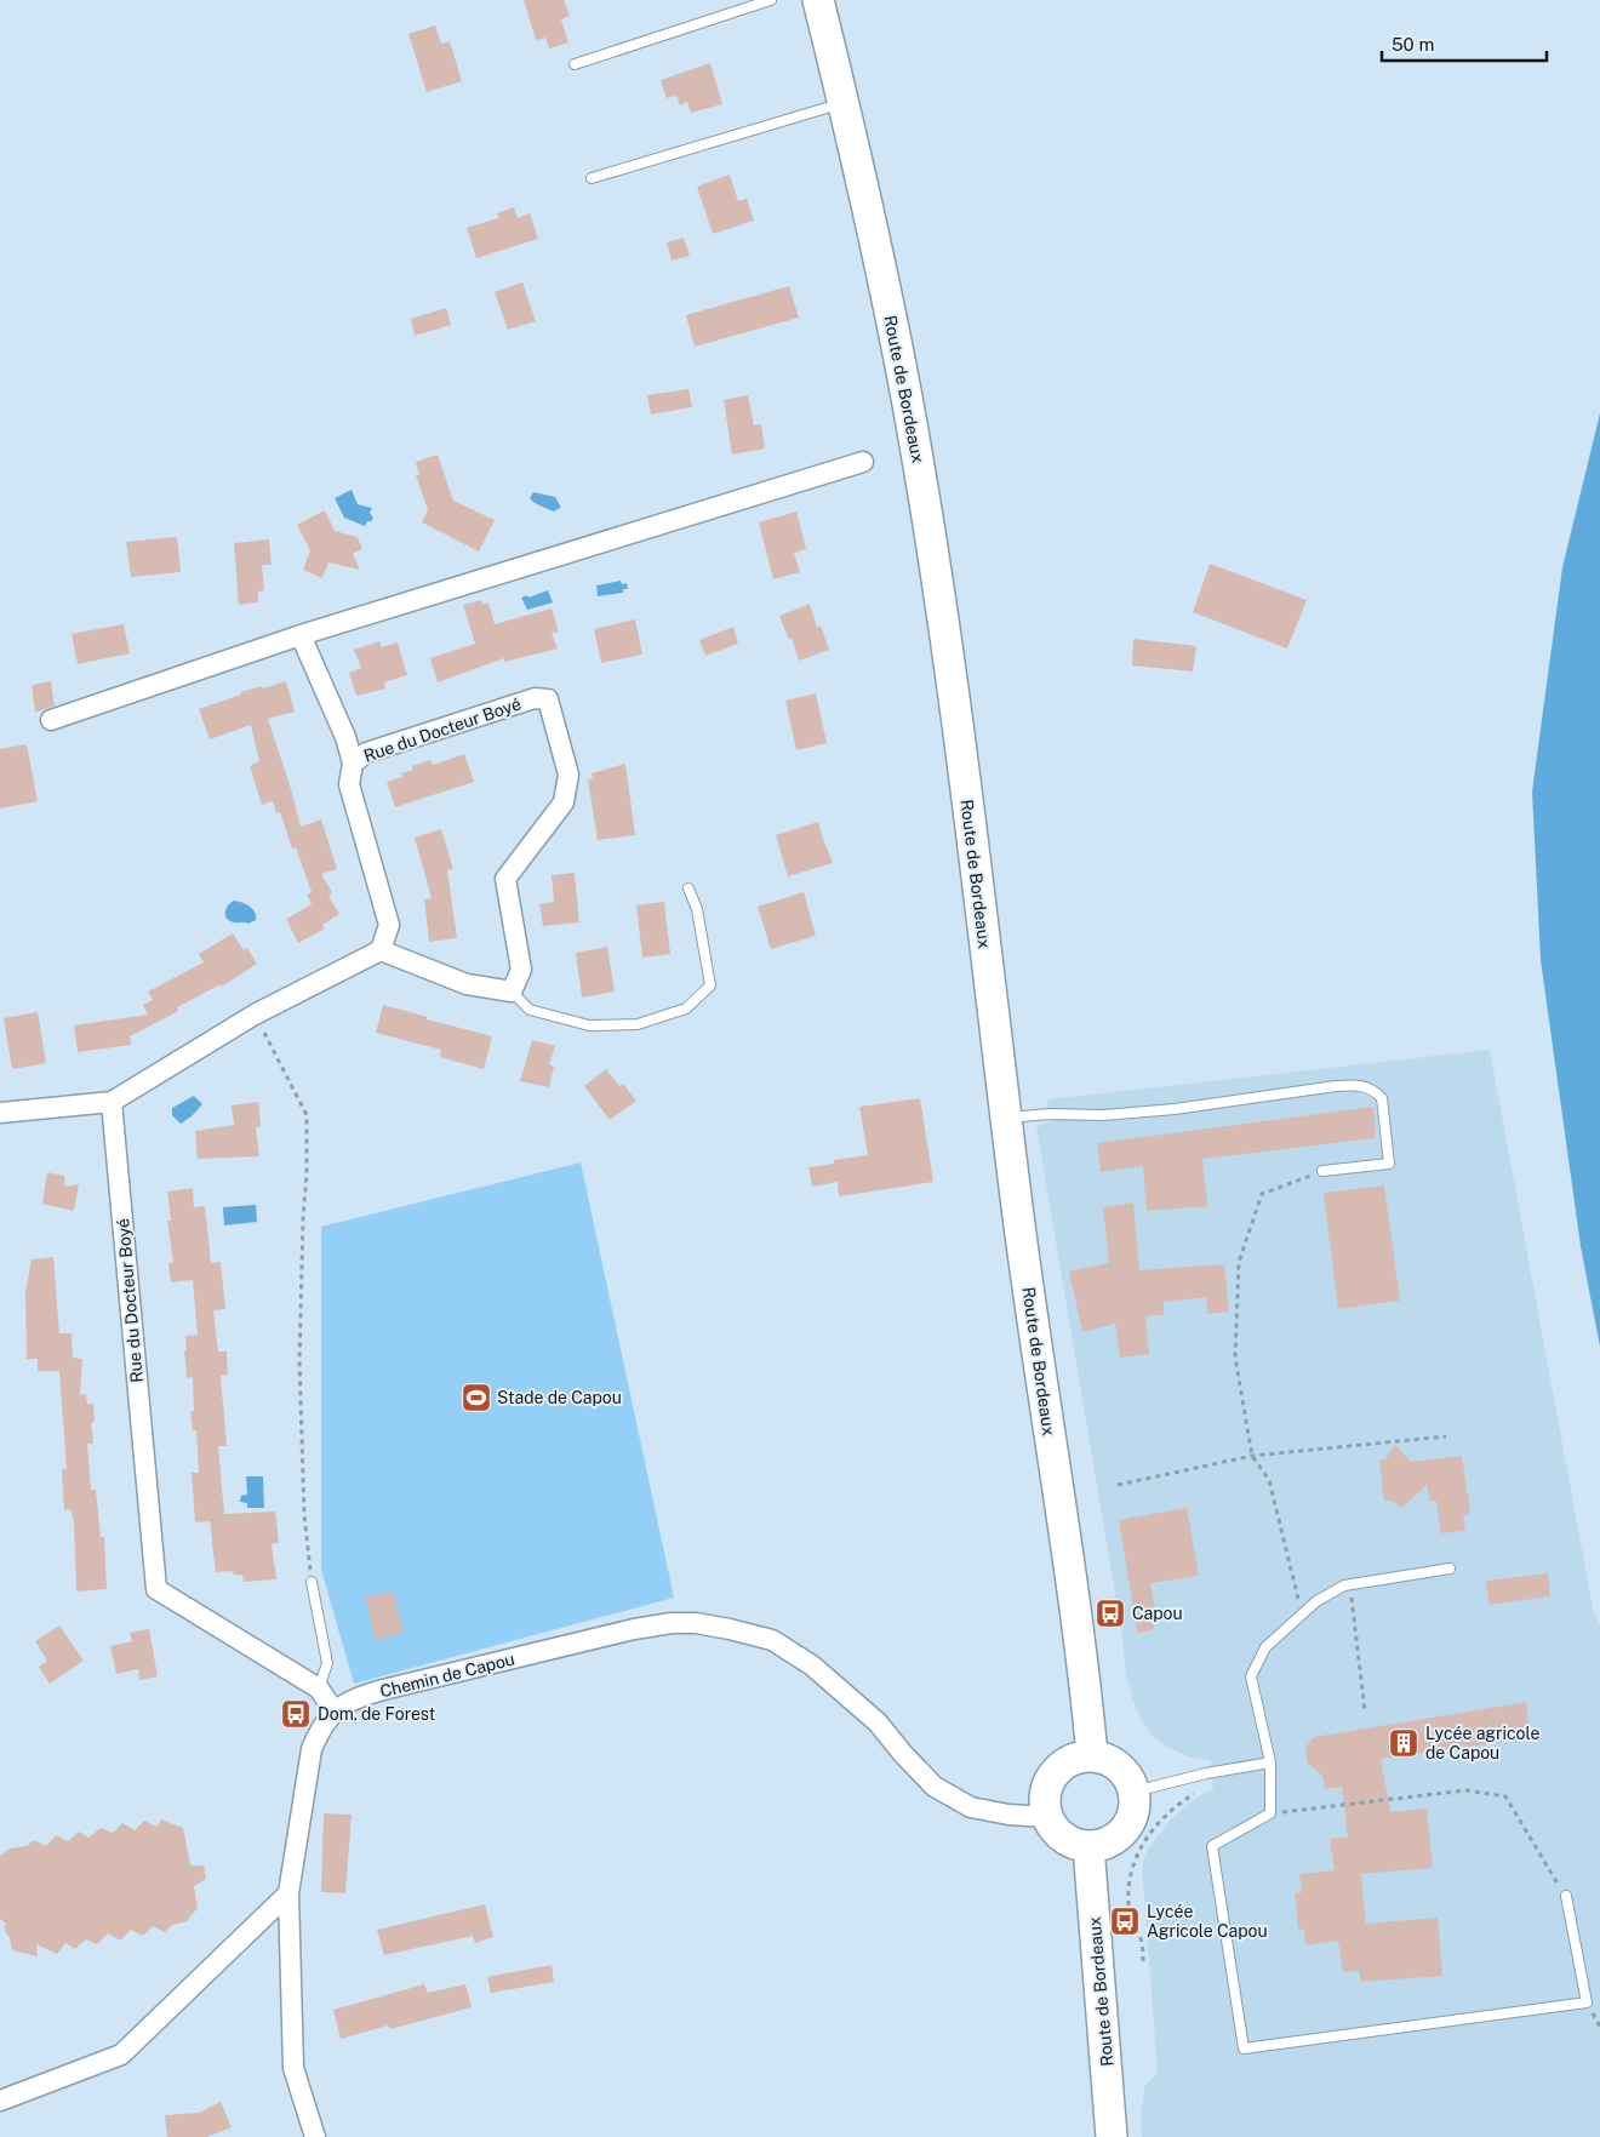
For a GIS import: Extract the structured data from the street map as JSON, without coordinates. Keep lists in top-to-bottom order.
{
  "streets": {
    "main road": ["Route de Bordeaux"],
    "street": ["Rue du Docteur Boyé", "Chemin de Capou"]
  },
  "crossings": [
    ["Route de Bordeaux", "Chemin de Capou"],
    ["Rue du Docteur Boyé", "Chemin de Capou"]
  ],
  "places": {
    "sports": ["Stade de Capou"],
    "bus stop": ["Capou", "Dom. de Forest", "Lycée Agricole Capou"],
    "building": ["Lycée agricole de Capou"]
  },
  "scale_bar": "50 m"
}
